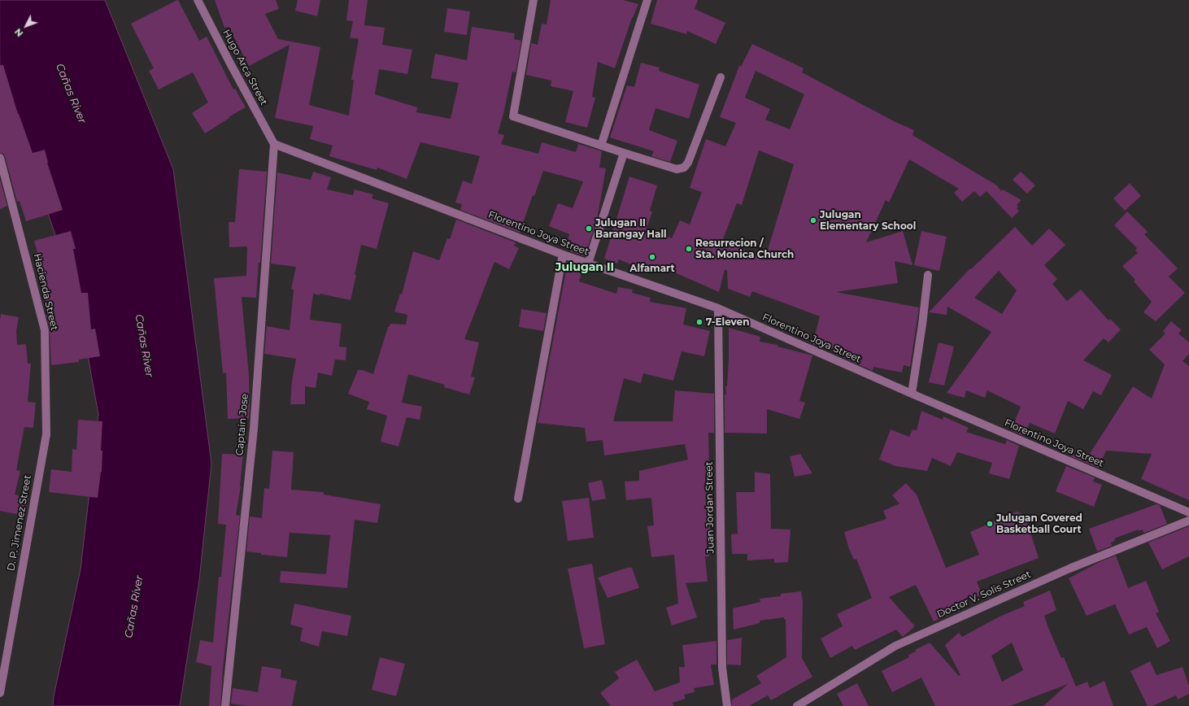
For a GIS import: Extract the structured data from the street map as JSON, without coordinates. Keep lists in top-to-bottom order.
{
  "streets": {
    "street": [
      "Hugo Arca Street",
      "Florentino Joya Street",
      "Hacienda Street",
      "Captain Jose",
      "Juan Jordan Street",
      "D. P. Jimenez Street",
      "Doctor V. Solis Street"
    ]
  },
  "crossings": [
    ["Hugo Arca Street", "Florentino Joya Street"],
    ["Hugo Arca Street", "Captain Jose"],
    ["Florentino Joya Street", "Captain Jose"],
    ["Florentino Joya Street", "Juan Jordan Street"],
    ["Hacienda Street", "D. P. Jimenez Street"]
  ],
  "districts": ["Julugan II"],
  "water": ["Cañas River"],
  "places": [
    "Julugan Elementary School",
    "Julugan II Barangay Hall",
    "Resurrecion / Sta. Monica Church",
    "Alfamart",
    "7-Eleven",
    "Julugan Covered Basketball Court"
  ],
  "north": "bottom left"
}
